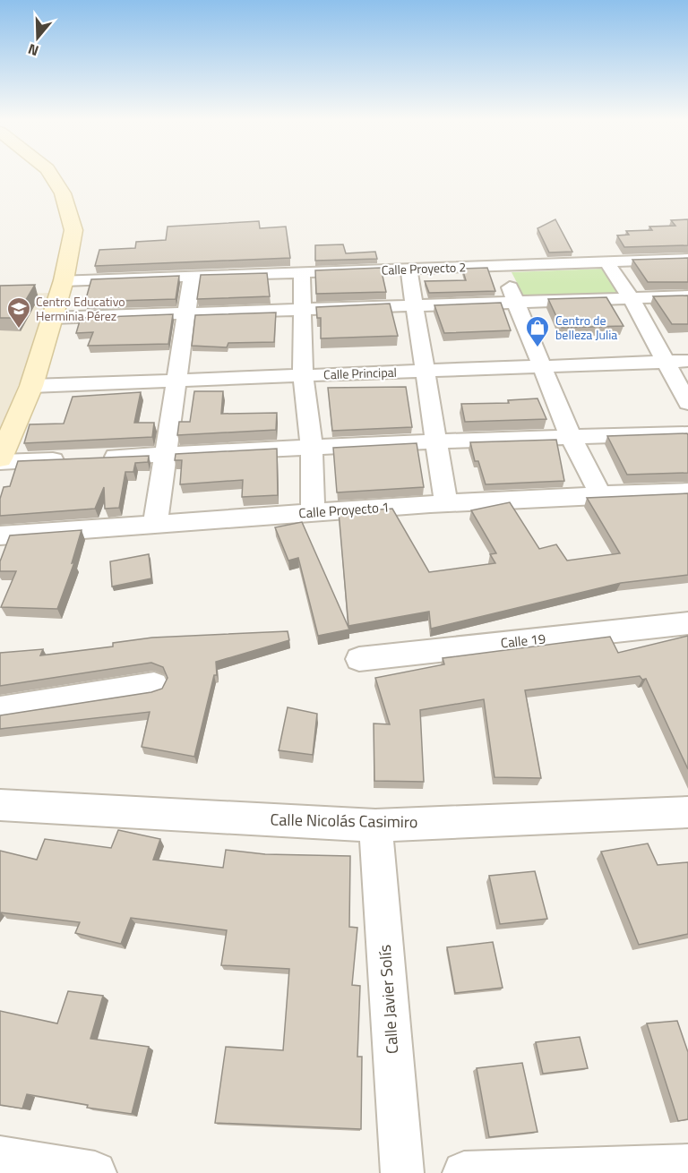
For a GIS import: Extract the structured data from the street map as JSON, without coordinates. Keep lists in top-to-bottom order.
{
  "streets": {
    "street": [
      "Calle Proyecto 2",
      "Calle Principal",
      "Calle Proyecto 1",
      "Calle 19",
      "Calle Nicolás Casimiro",
      "Calle Javier Solís"
    ]
  },
  "crossings": [
    ["Calle Nicolás Casimiro", "Calle Javier Solís"]
  ],
  "places": {
    "school or university": ["Centro Educativo Herminia Pérez"],
    "shop": ["Centro de belleza Julia"]
  },
  "north": "bottom"
}
